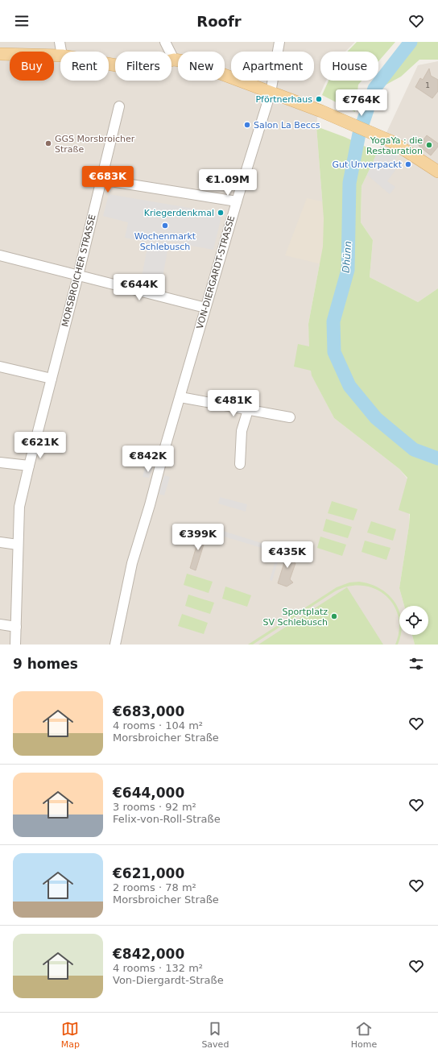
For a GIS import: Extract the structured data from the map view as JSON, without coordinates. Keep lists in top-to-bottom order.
{
  "streets": {
    "street": ["MORSBROICHER STRASSE", "VON-DIERGARDT-STRASSE"]
  },
  "water": ["Dhünn"],
  "places": [
    "Pförtnerhaus",
    "Salon La Beccs",
    "GGS Morsbroicher Straße",
    "YogaYa : die Restauration",
    "Gut Unverpackt",
    "Kriegerdenkmal",
    "Wochenmarkt Schlebusch",
    "Sportplatz SV Schlebusch"
  ],
  "house_numbers": ["1"],
  "page": {
    "header": "Roofr",
    "chip": [
      "Buy",
      "Rent",
      "Filters",
      "New",
      "Apartment",
      "House"
    ],
    "price": [
      "€764K",
      "€683K",
      "€1.09M",
      "€644K",
      "€481K",
      "€621K",
      "€842K",
      "€399K",
      "€435K"
    ],
    "heading": "9 homes",
    "list": [
      {
        "name": "€683,000",
        "note": "4 rooms · 104 m² · Morsbroicher Straße"
      },
      {
        "name": "€644,000",
        "note": "3 rooms · 92 m² · Felix-von-Roll-Straße"
      },
      {
        "name": "€621,000",
        "note": "2 rooms · 78 m² · Morsbroicher Straße"
      },
      {
        "name": "€842,000",
        "note": "4 rooms · 132 m² · Von-Diergardt-Straße"
      }
    ],
    "tabs": ["Map", "Saved", "Home"]
  }
}
